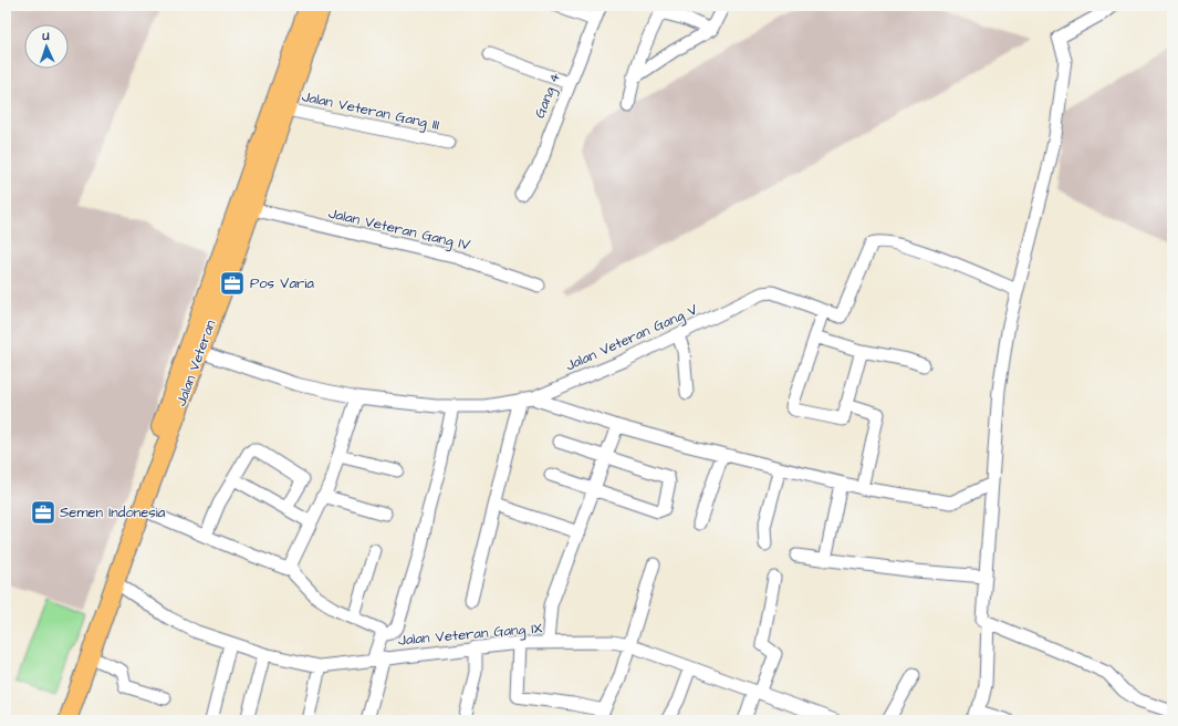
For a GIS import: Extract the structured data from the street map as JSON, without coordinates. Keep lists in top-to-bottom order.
{
  "streets": {
    "highway": ["Jalan Veteran"],
    "street": [
      "Gang 4",
      "Jalan Veteran Gang III",
      "Jalan Veteran Gang IV",
      "Jalan Veteran Gang V",
      "Jalan Veteran Gang IX"
    ]
  },
  "crossings": [
    ["Jalan Veteran Gang III", "Jalan Veteran"],
    ["Jalan Veteran Gang IV", "Jalan Veteran"],
    ["Jalan Veteran Gang V", "Jalan Veteran"],
    ["Jalan Veteran", "Jalan Veteran Gang IX"]
  ],
  "places": {
    "office": ["Pos Varia", "Semen Indonesia"]
  },
  "north": "top"
}
